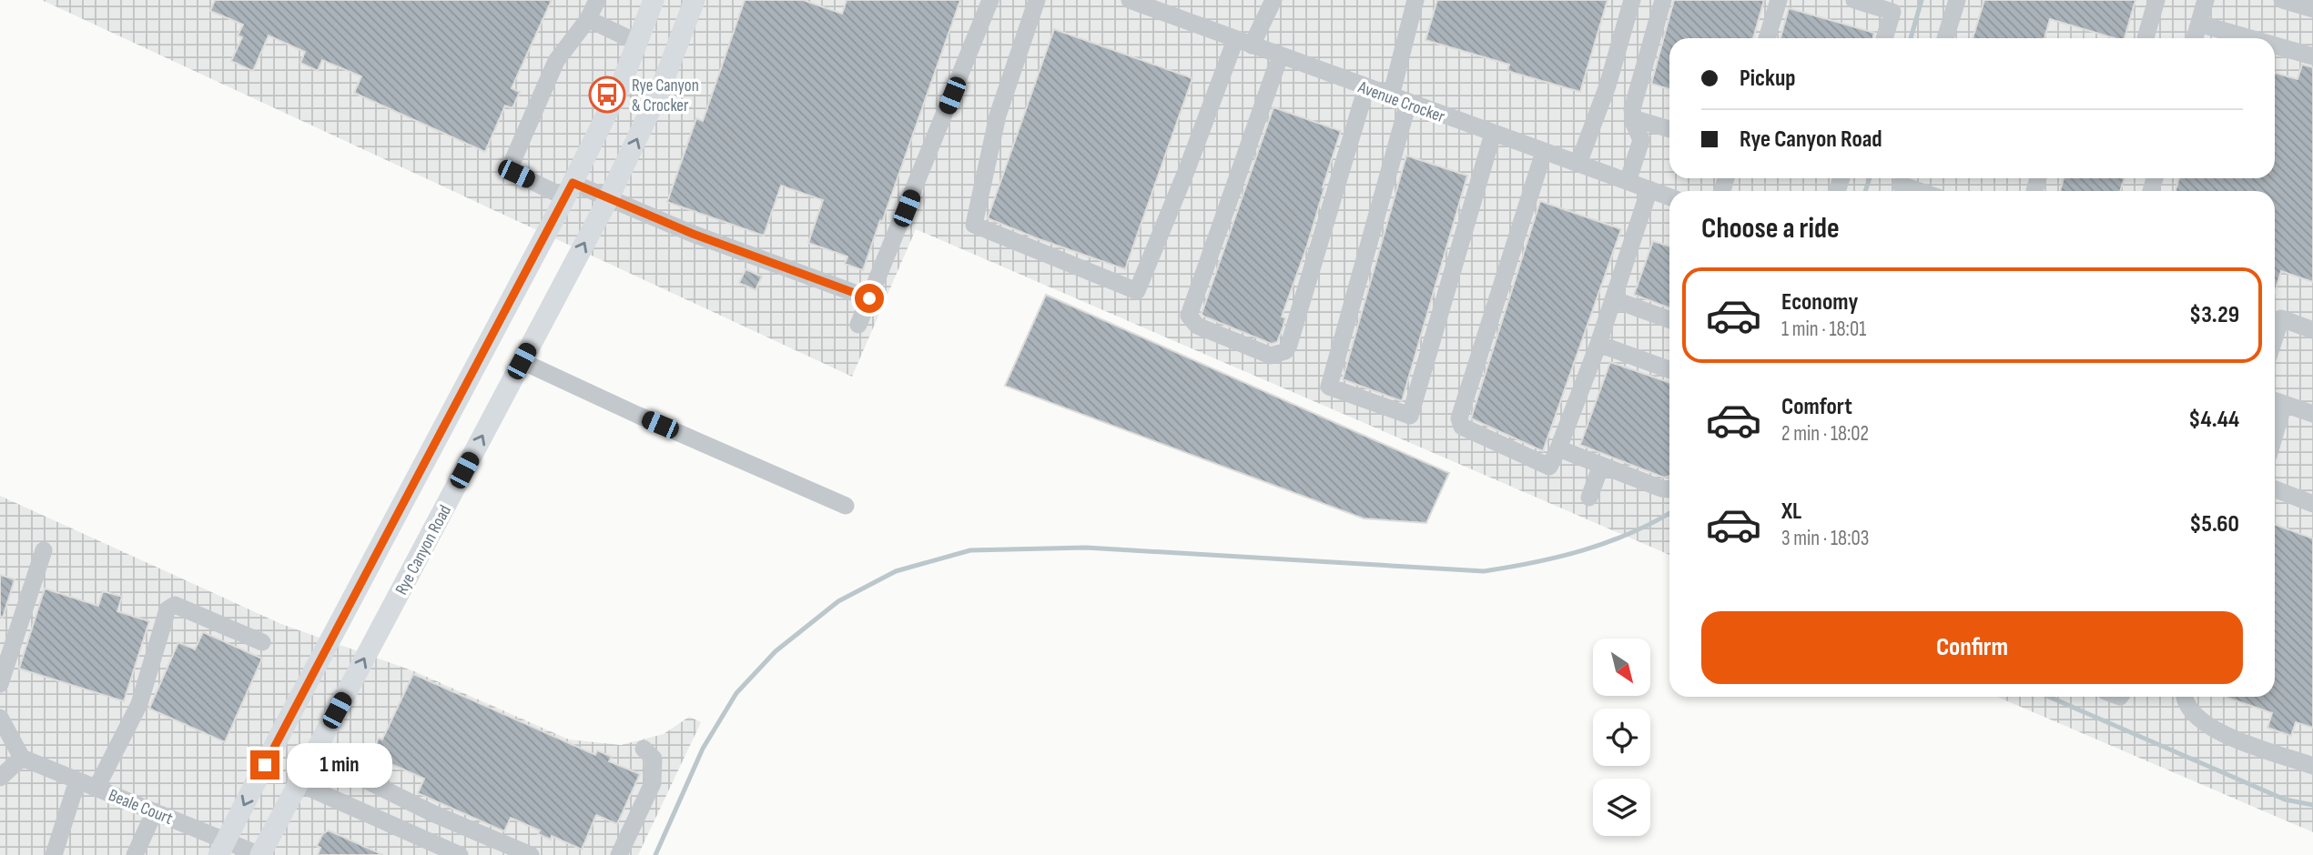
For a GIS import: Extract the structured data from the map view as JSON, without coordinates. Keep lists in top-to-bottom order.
{
  "streets": {
    "main road": ["Rye Canyon Road"],
    "street": ["Avenue Crocker", "Beale Court"]
  },
  "crossings": [
    ["Rye Canyon Road", "Beale Court"]
  ],
  "places": {
    "bus stop": ["Rye Canyon & Crocker"]
  },
  "north": "bottom right",
  "page": {
    "banner": ["Pickup", "Rye Canyon Road"],
    "heading": "Choose a ride",
    "list": [
      {
        "name": "Economy",
        "note": "1 min · 18:01",
        "value": "$3.29"
      },
      {
        "name": "Comfort",
        "note": "2 min · 18:02",
        "value": "$4.44"
      },
      {
        "name": "XL",
        "note": "3 min · 18:03",
        "value": "$5.60"
      }
    ],
    "buttons": "Confirm",
    "bubble": "1 min"
  }
}
